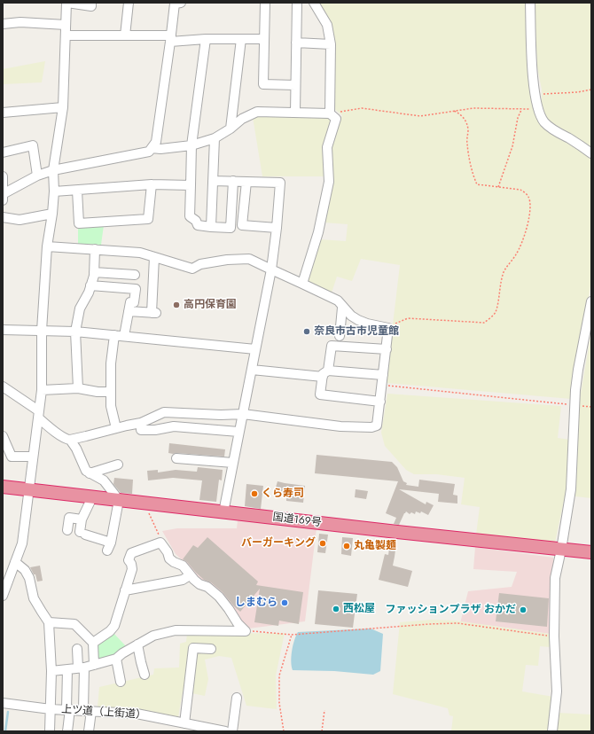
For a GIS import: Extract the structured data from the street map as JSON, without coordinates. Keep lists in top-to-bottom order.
{
  "streets": {
    "highway": ["国道169号"],
    "street": ["上ツ道（上街道）"]
  },
  "places": [
    "高円保育園",
    "奈良市古市児童館",
    "くら寿司",
    "バーガーキング",
    "丸亀製麺",
    "しまむら",
    "西松屋",
    "ファッションプラザ おかだ"
  ]
}
